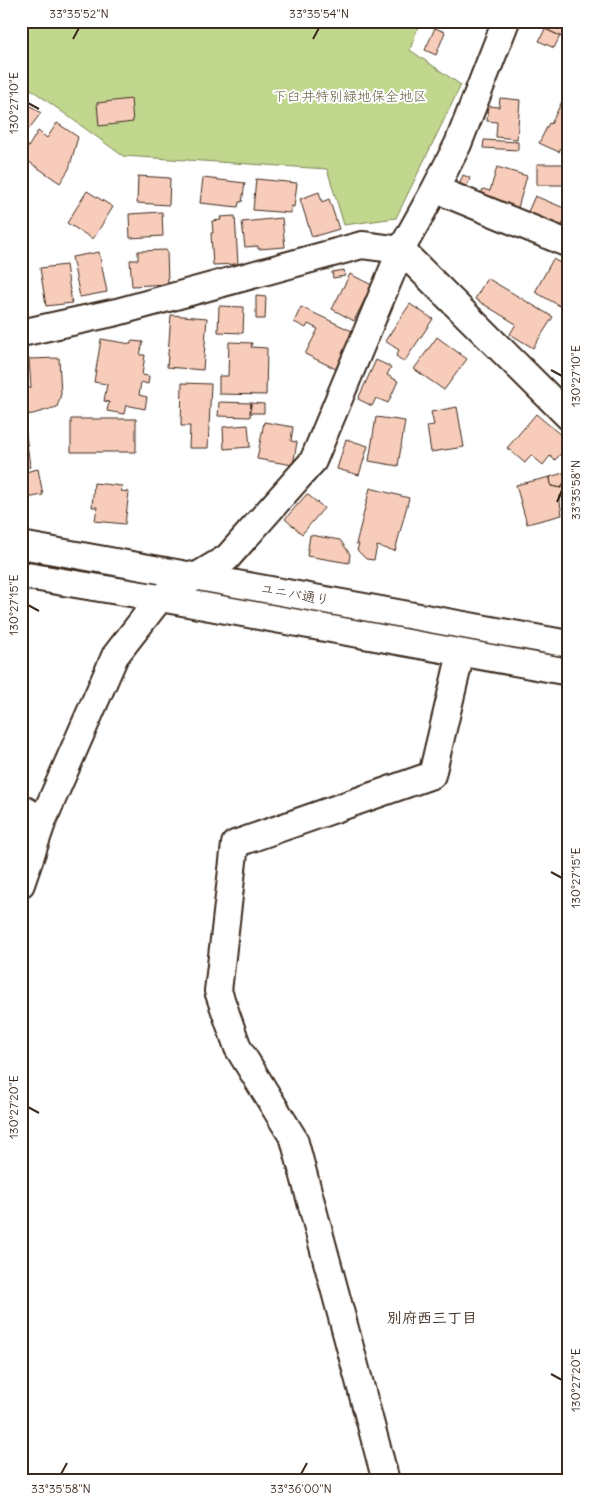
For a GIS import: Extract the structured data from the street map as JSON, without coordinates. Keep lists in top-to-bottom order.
{
  "streets": {
    "street": ["ユニバ通り"]
  },
  "districts": ["別府西三丁目"],
  "parks": ["下臼井特別緑地保全地区"],
  "coordinates": [
    "33°35'52\"N",
    "33°35'54\"N",
    "130°27'10\"E",
    "33°35'58\"N",
    "130°27'15\"E",
    "130°27'20\"E",
    "33°36'00\"N"
  ]
}
